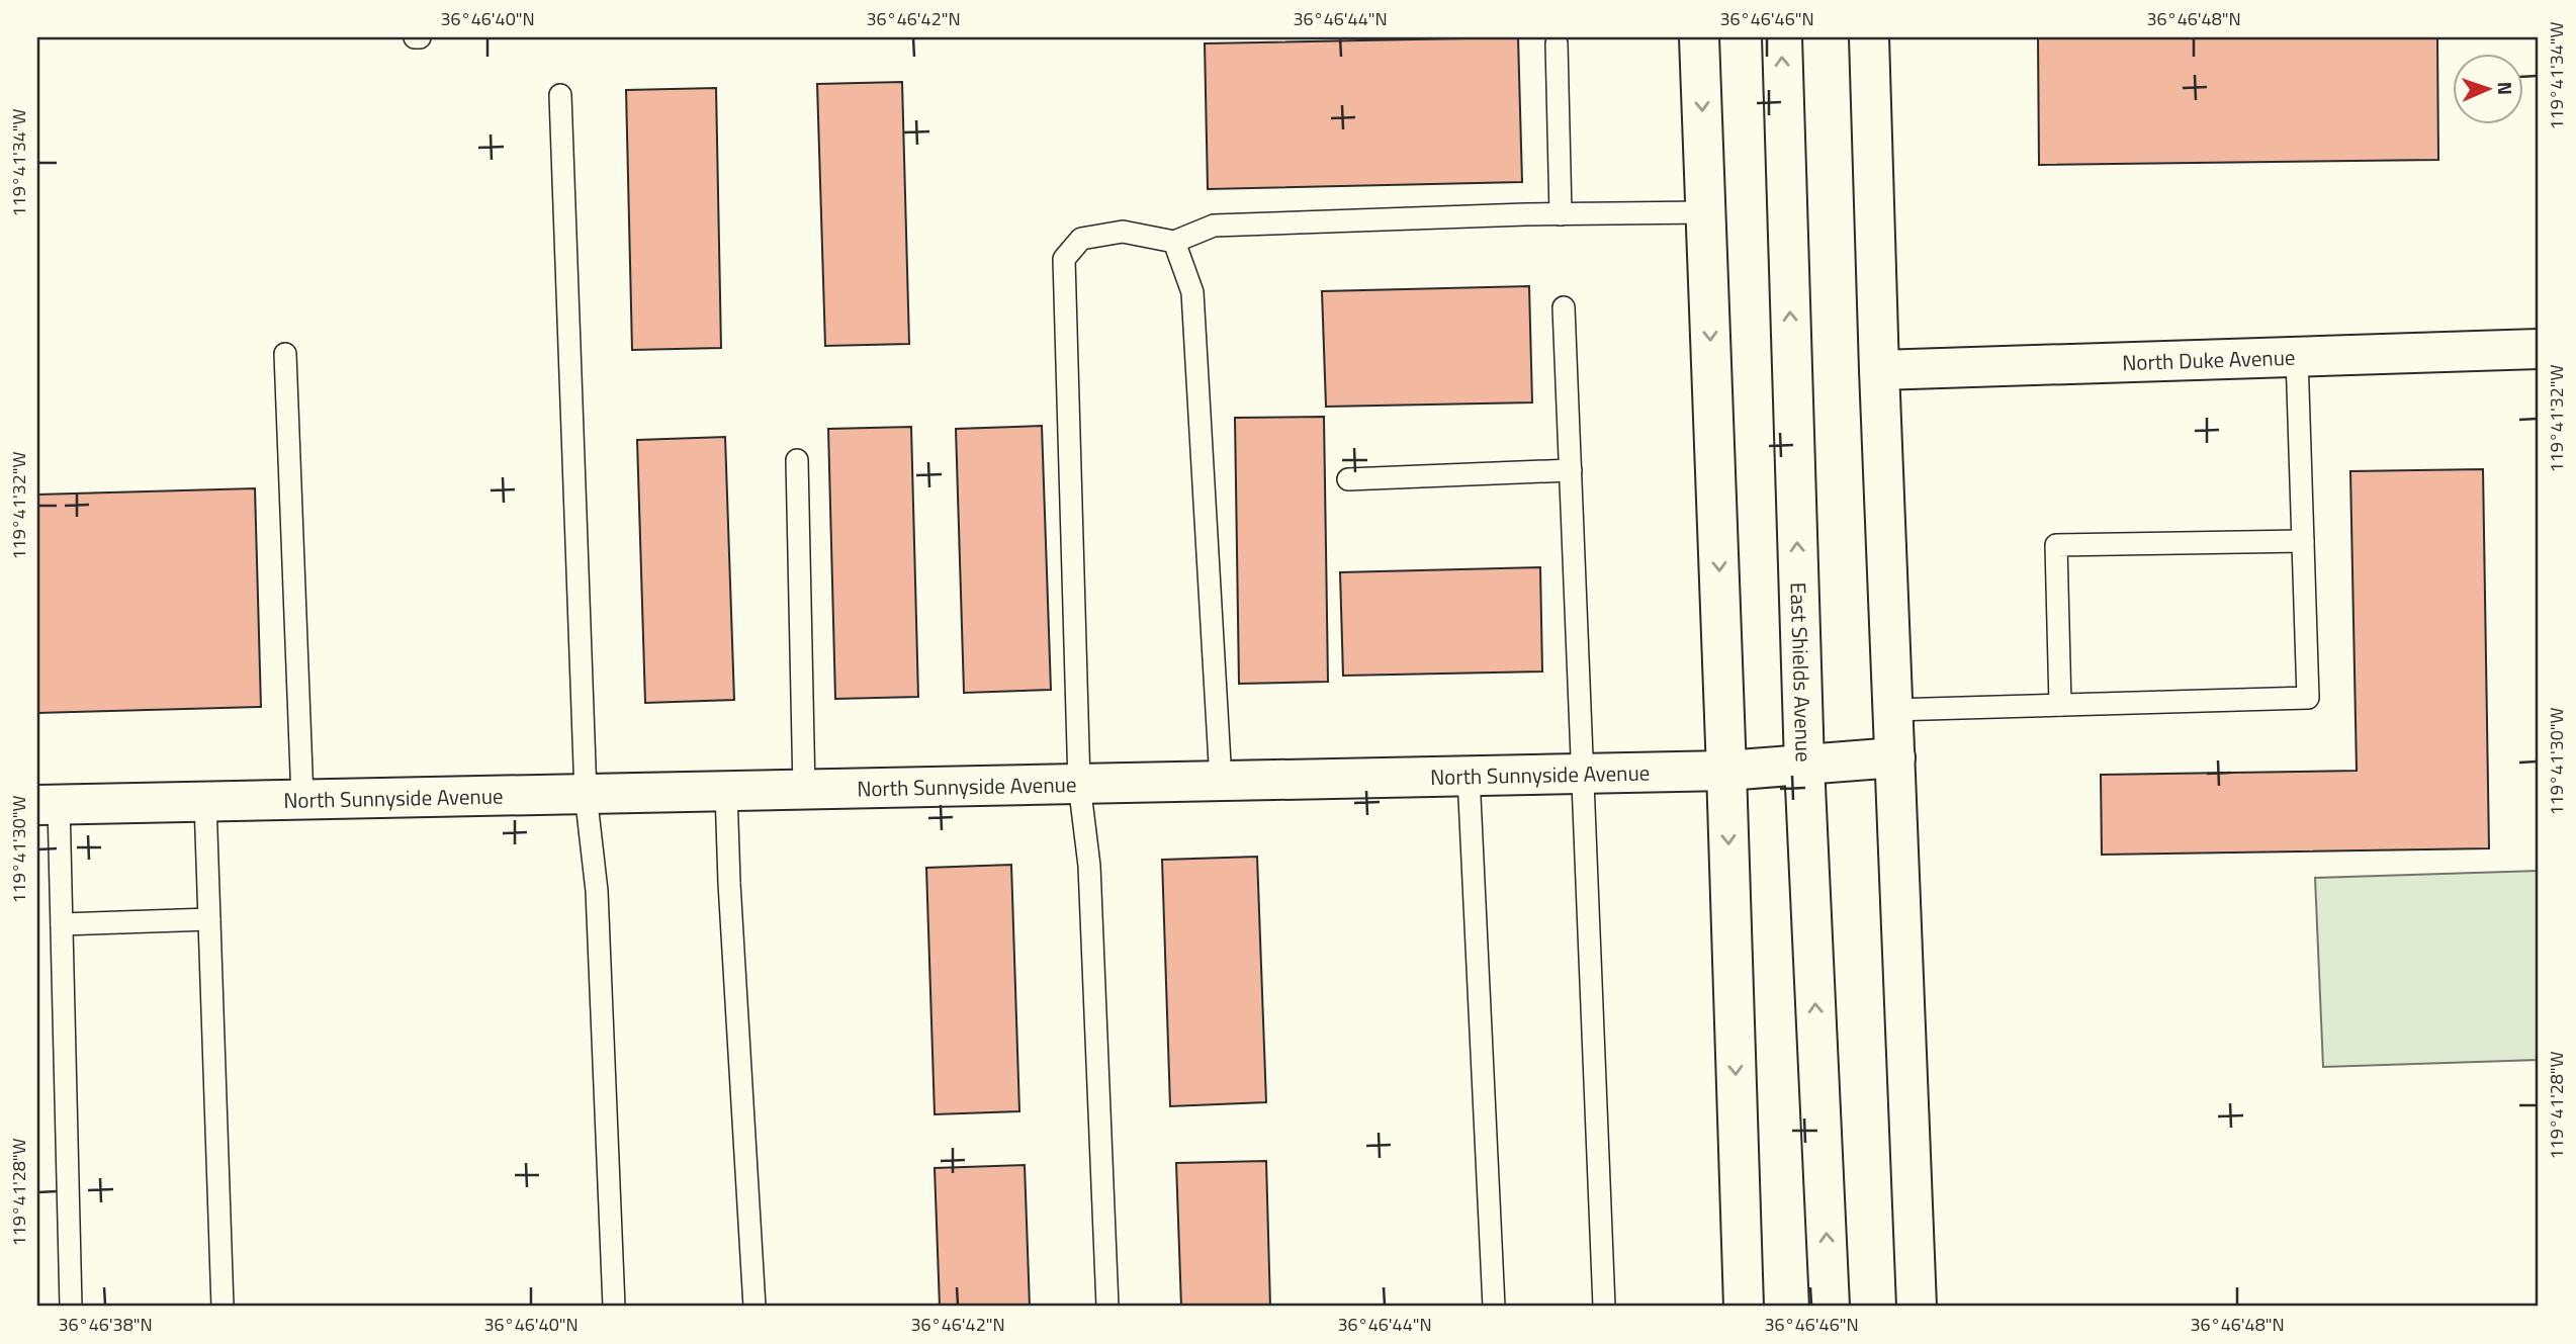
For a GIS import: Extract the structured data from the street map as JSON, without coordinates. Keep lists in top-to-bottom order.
{
  "streets": {
    "street": ["North Duke Avenue", "East Shields Avenue", "North Sunnyside Avenue"]
  },
  "crossings": [
    ["East Shields Avenue", "North Sunnyside Avenue"]
  ],
  "north": "right",
  "coordinates": [
    "36°46'40\"N",
    "36°46'42\"N",
    "36°46'44\"N",
    "36°46'46\"N",
    "36°46'48\"N",
    "119°41'34\"W",
    "119°41'32\"W",
    "119°41'30\"W",
    "119°41'28\"W",
    "36°46'38\"N"
  ]
}
